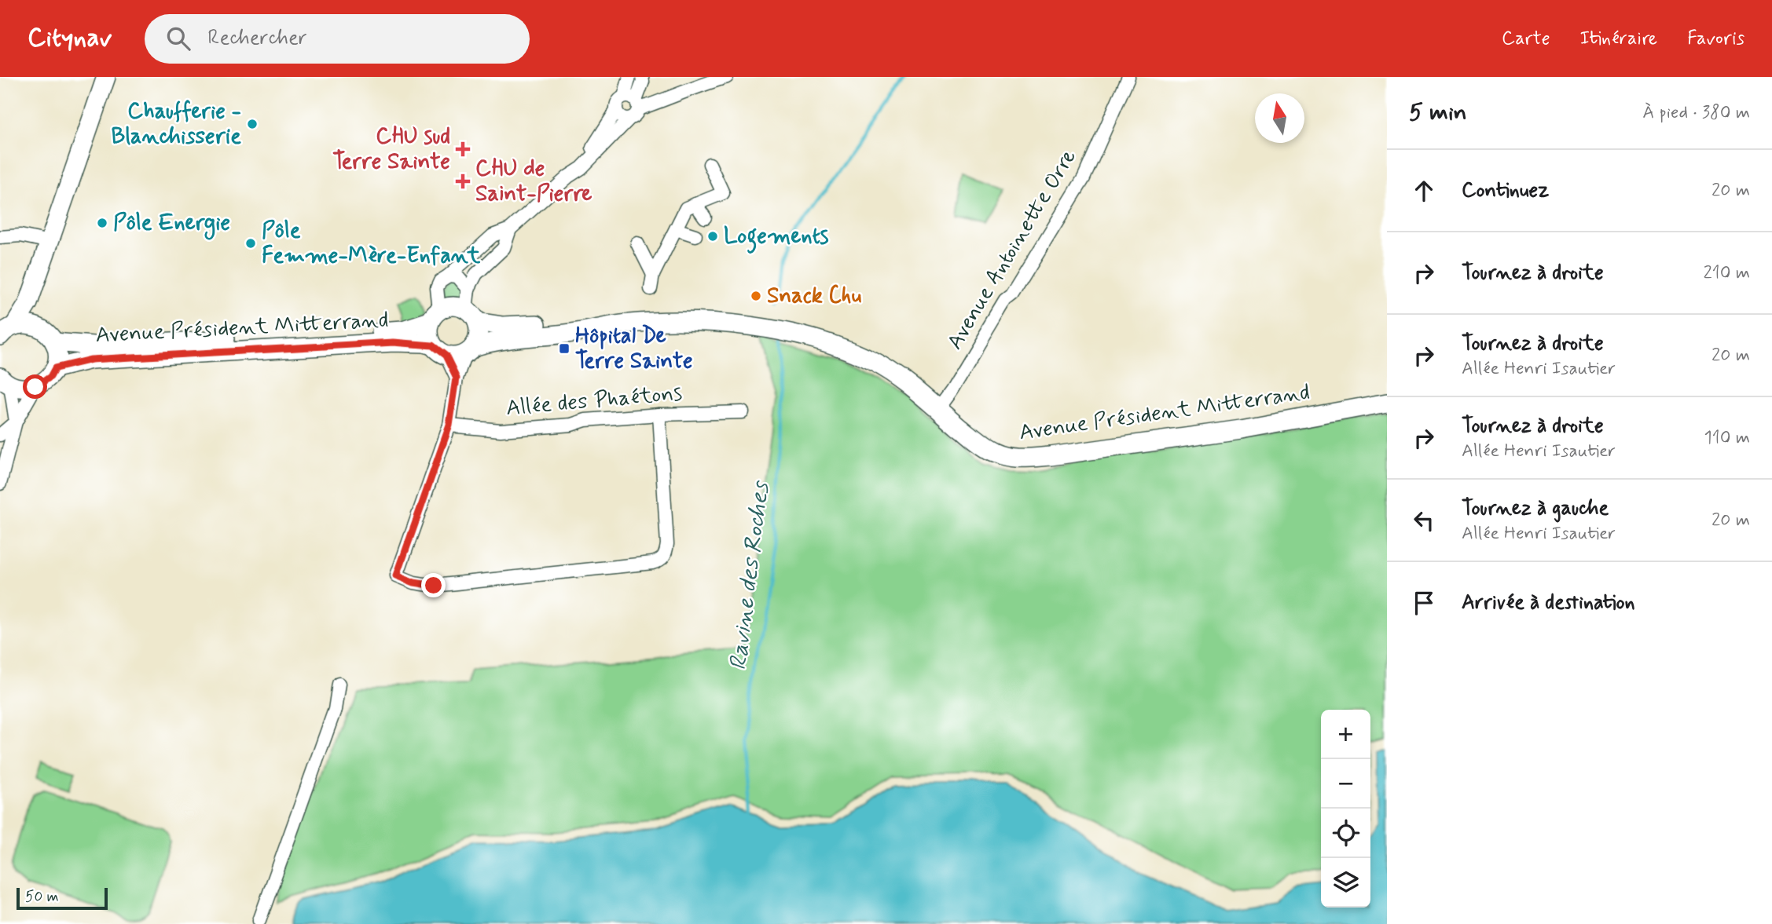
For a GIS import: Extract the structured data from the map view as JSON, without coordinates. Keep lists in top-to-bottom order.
{
  "streets": {
    "main road": ["Avenue Président Mitterrand"],
    "street": ["Avenue Antoinette Orre", "Allée des Phaétons"]
  },
  "crossings": [
    ["Avenue Antoinette Orre", "Avenue Président Mitterrand"]
  ],
  "water": ["Ravine des Roches"],
  "places": {
    "other": [
      "Chaufferie - Blanchisserie",
      "Pôle Energie",
      "Logements",
      "Pôle Femme-Mère-Enfant",
      "Snack Chu"
    ],
    "health": ["CHU sud Terre Sainte", "CHU de Saint-Pierre"],
    "transit": ["Hôpital De Terre Sainte"]
  },
  "scale_bar": "50 m",
  "north": "top",
  "page": {
    "header": "Citynav",
    "search": "Rechercher",
    "nav": ["Carte", "Itinéraire", "Favoris"],
    "heading": ["5 min", "À pied · 380 m"],
    "list": [
      ["Continuez", "20 m"],
      ["Tournez à droite", "210 m"],
      ["Tournez à droite", "Allée Henri Isautier", "20 m"],
      ["Tournez à droite", "Allée Henri Isautier", "110 m"],
      ["Tournez à gauche", "Allée Henri Isautier", "20 m"],
      "Arrivée à destination"
    ],
    "map_buttons": ["+", "−"],
    "scale": "50 m"
  }
}
